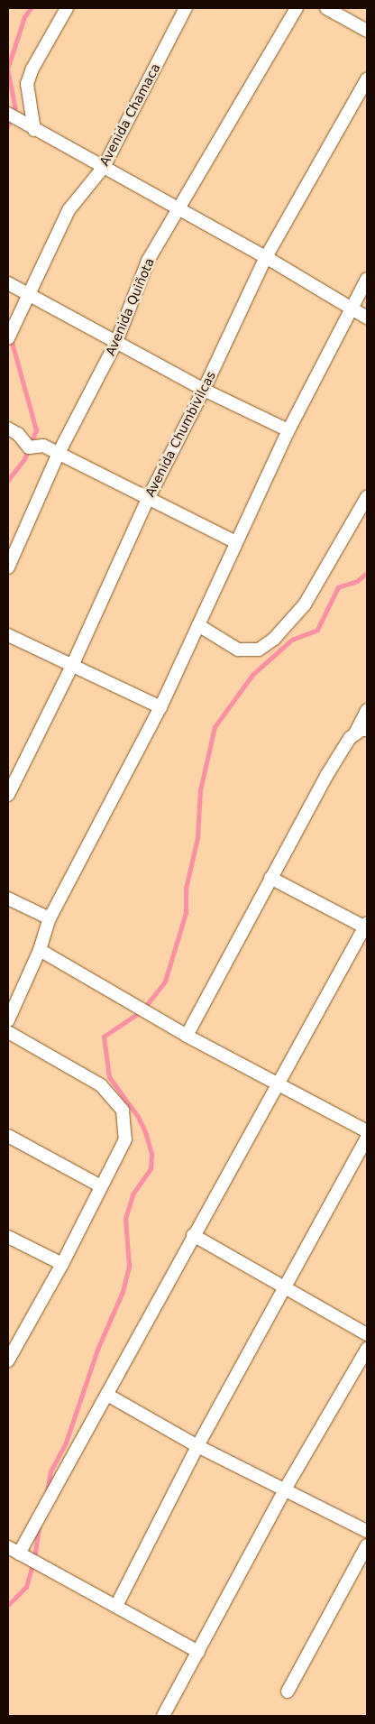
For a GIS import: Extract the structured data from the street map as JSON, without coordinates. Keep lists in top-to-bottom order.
{
  "streets": {
    "street": ["Avenida Chamaca", "Avenida Quiñota", "Avenida Chumbivilcas"]
  }
}
